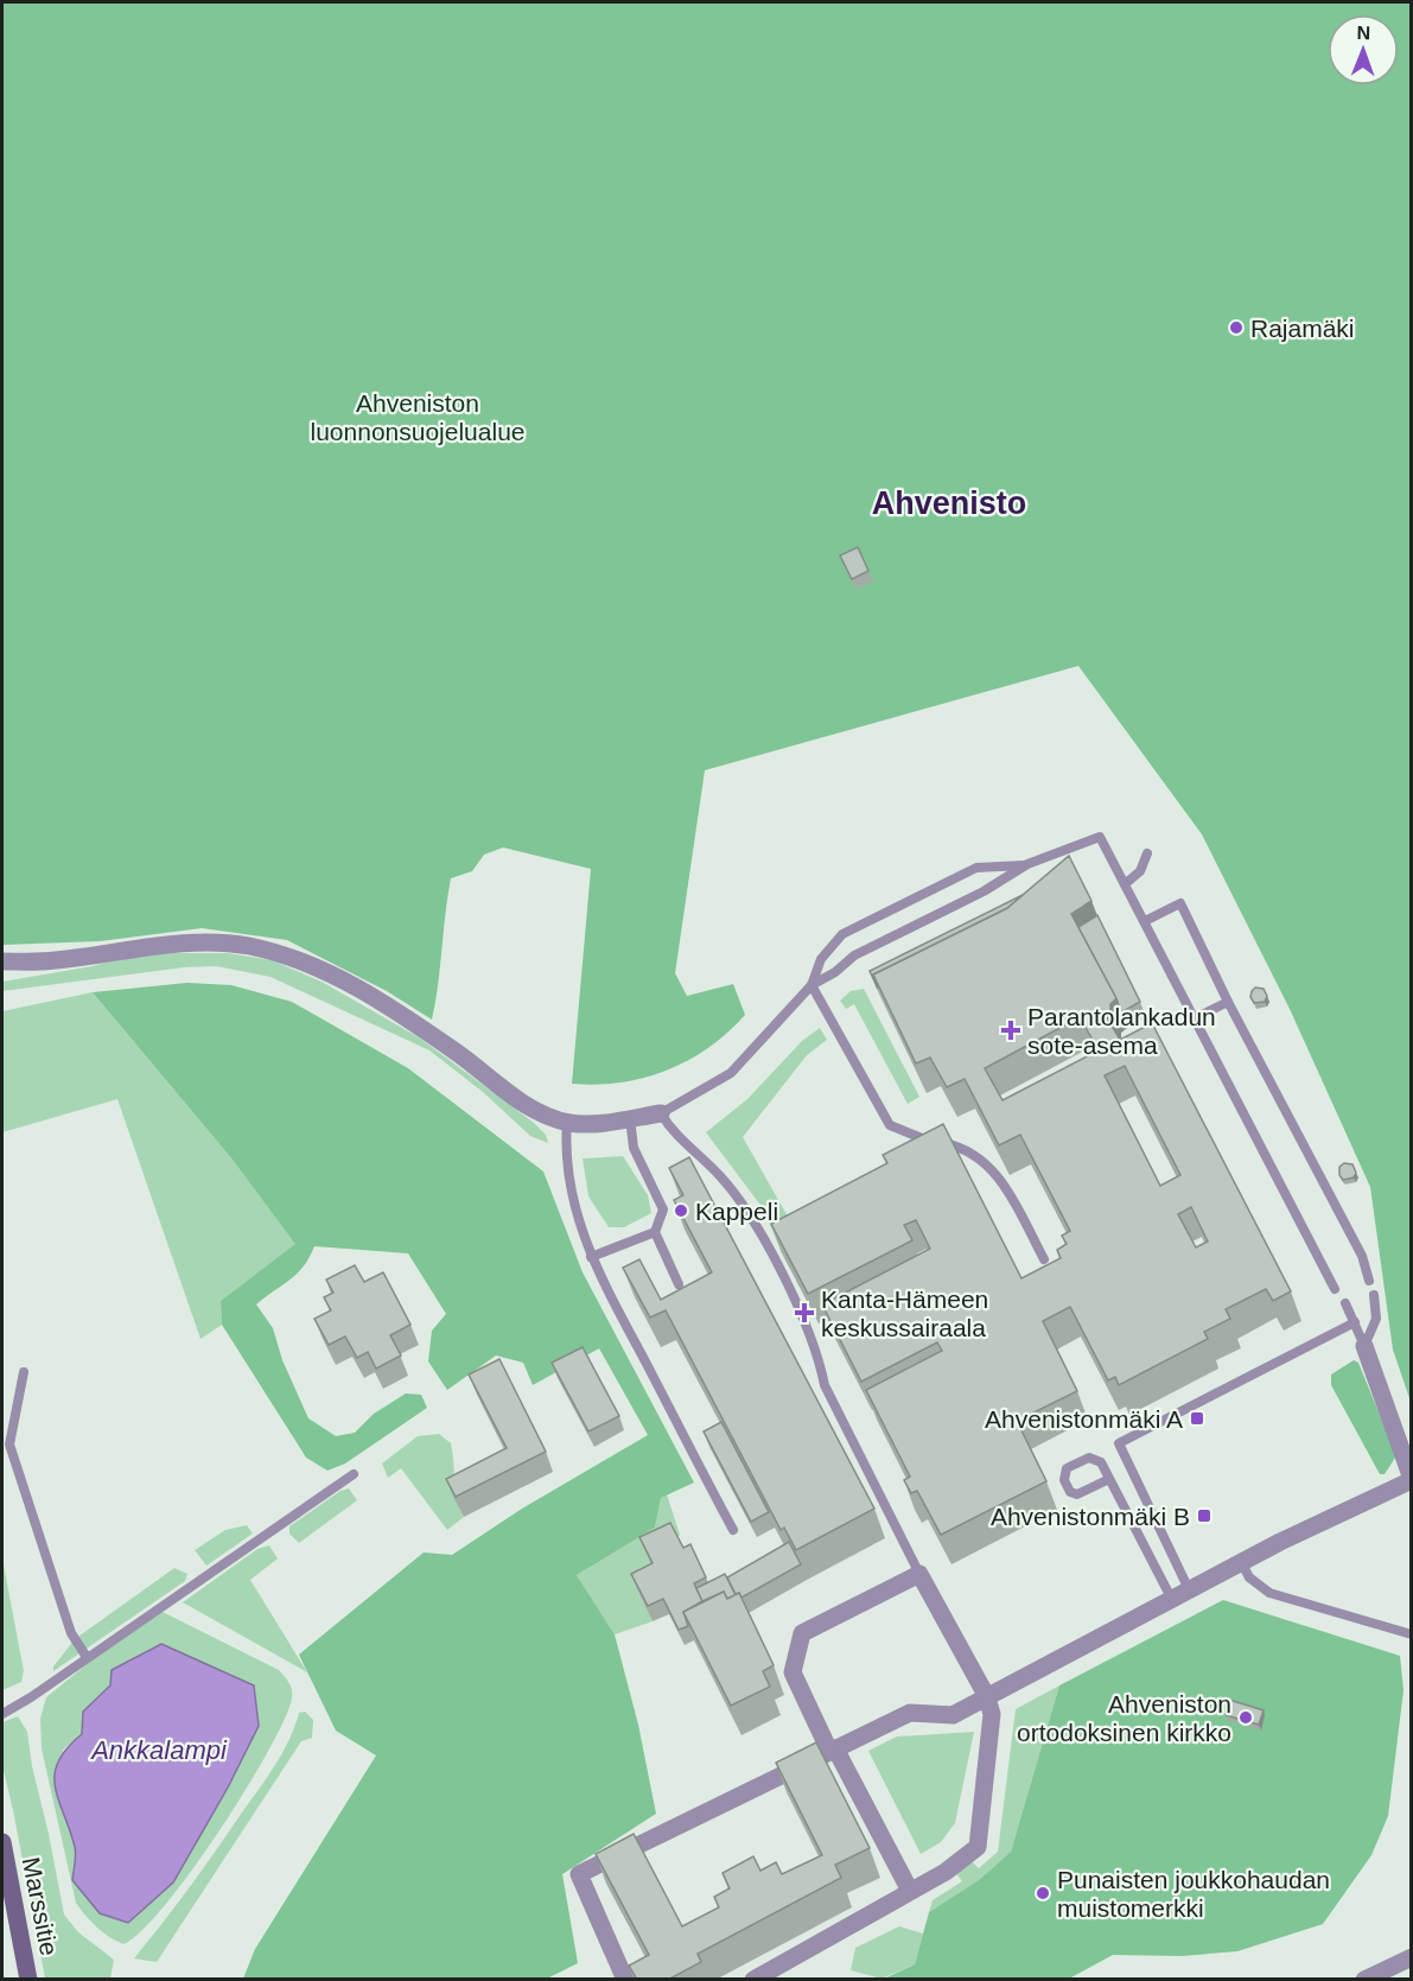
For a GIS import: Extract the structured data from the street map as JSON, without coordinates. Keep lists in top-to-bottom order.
{
  "streets": {
    "main road": ["Marssitie"]
  },
  "districts": ["Ahvenisto"],
  "water": ["Ankkalampi"],
  "parks": ["Ahveniston luonnonsuojelualue"],
  "places": {
    "other": [
      "Rajamäki",
      "Kappeli",
      "Ahveniston ortodoksinen kirkko",
      "Punaisten joukkohaudan muistomerkki"
    ],
    "health": ["Parantolankadun sote-asema", "Kanta-Hämeen keskussairaala"],
    "transit": ["Ahvenistonmäki A", "Ahvenistonmäki B"]
  },
  "north": "top"
}
